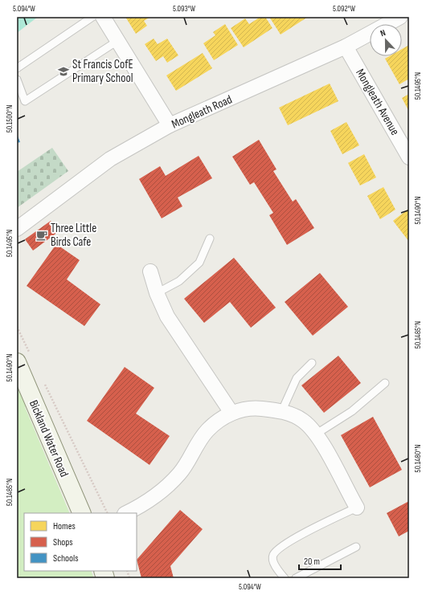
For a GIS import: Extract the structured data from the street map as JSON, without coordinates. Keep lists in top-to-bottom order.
{
  "streets": {
    "street": ["Mongleath Avenue", "Mongleath Road", "Bickland Water Road"]
  },
  "crossings": [
    ["Mongleath Avenue", "Mongleath Road"]
  ],
  "places": {
    "school or university": ["St Francis CofE Primary School"],
    "cafe": ["Three Little Birds Cafe"]
  },
  "legend": ["Homes", "Shops", "Schools"],
  "scale_bar": "20 m",
  "north": "top",
  "coordinates": [
    "5.094°W",
    "5.093°W",
    "5.092°W",
    "50.1495°N",
    "50.1500°N",
    "50.1490°N",
    "50.1485°N",
    "50.1480°N"
  ]
}
